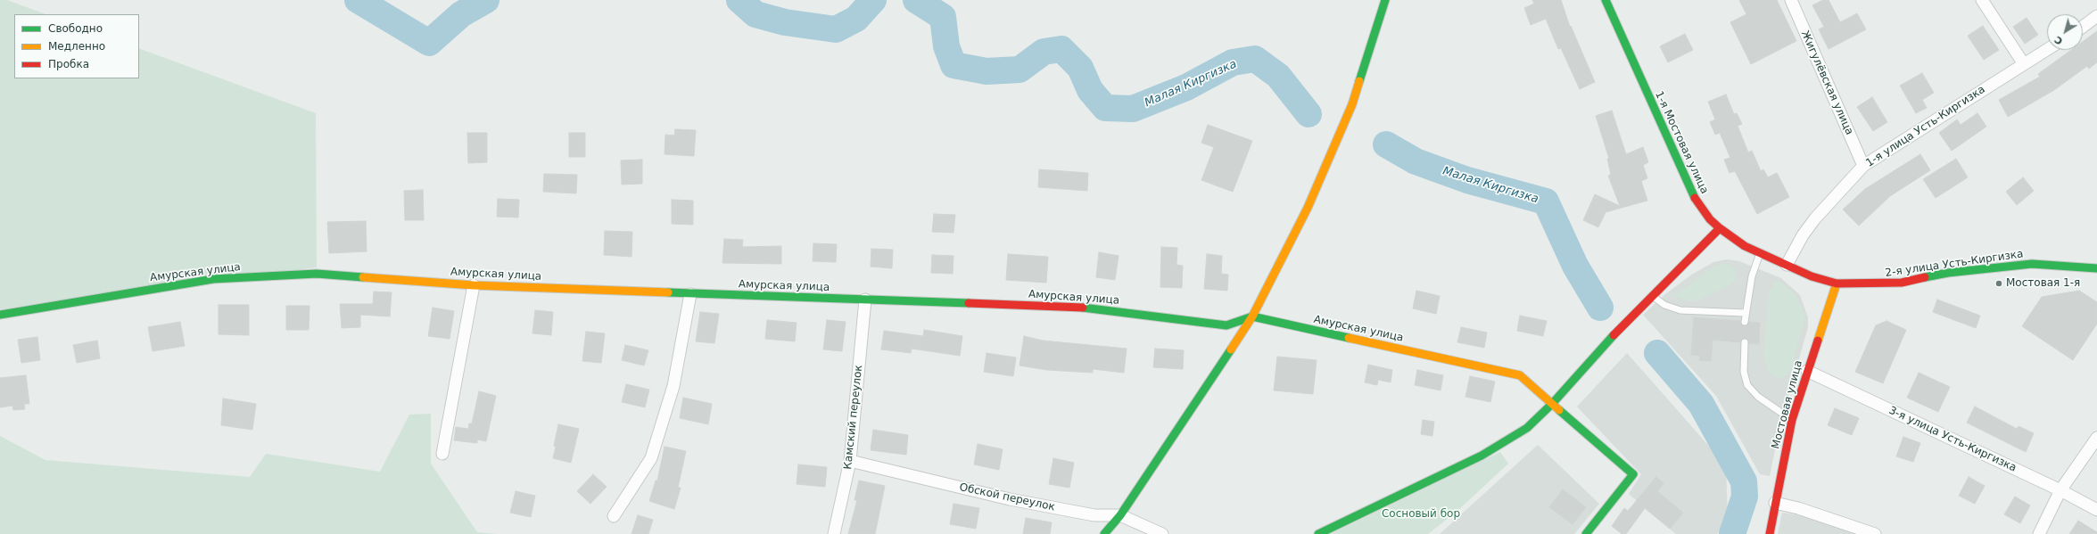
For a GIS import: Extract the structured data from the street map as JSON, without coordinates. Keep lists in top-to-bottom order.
{
  "streets": {
    "street": [
      "Жигулёвская улица",
      "1-я улица Усть-Киргизка",
      "1-я Мостовая улица",
      "2-я улица Усть-Киргизка",
      "Амурская улица",
      "Мостовая улица",
      "Камский переулок",
      "3-я улица Усть-Киргизка",
      "Обской переулок"
    ]
  },
  "crossings": [
    ["Жигулёвская улица", "1-я улица Усть-Киргизка"],
    ["1-я улица Усть-Киргизка", "1-я Мостовая улица"],
    ["1-я Мостовая улица", "2-я улица Усть-Киргизка"],
    ["1-я Мостовая улица", "Мостовая улица"],
    ["2-я улица Усть-Киргизка", "Мостовая улица"],
    ["Амурская улица", "Камский переулок"],
    ["Мостовая улица", "3-я улица Усть-Киргизка"],
    ["Камский переулок", "Обской переулок"]
  ],
  "water": ["Малая Киргизка"],
  "parks": ["Сосновый бор"],
  "places": ["Мостовая 1-я"],
  "legend": ["Свободно", "Медленно", "Пробка"],
  "north": "bottom left"
}
